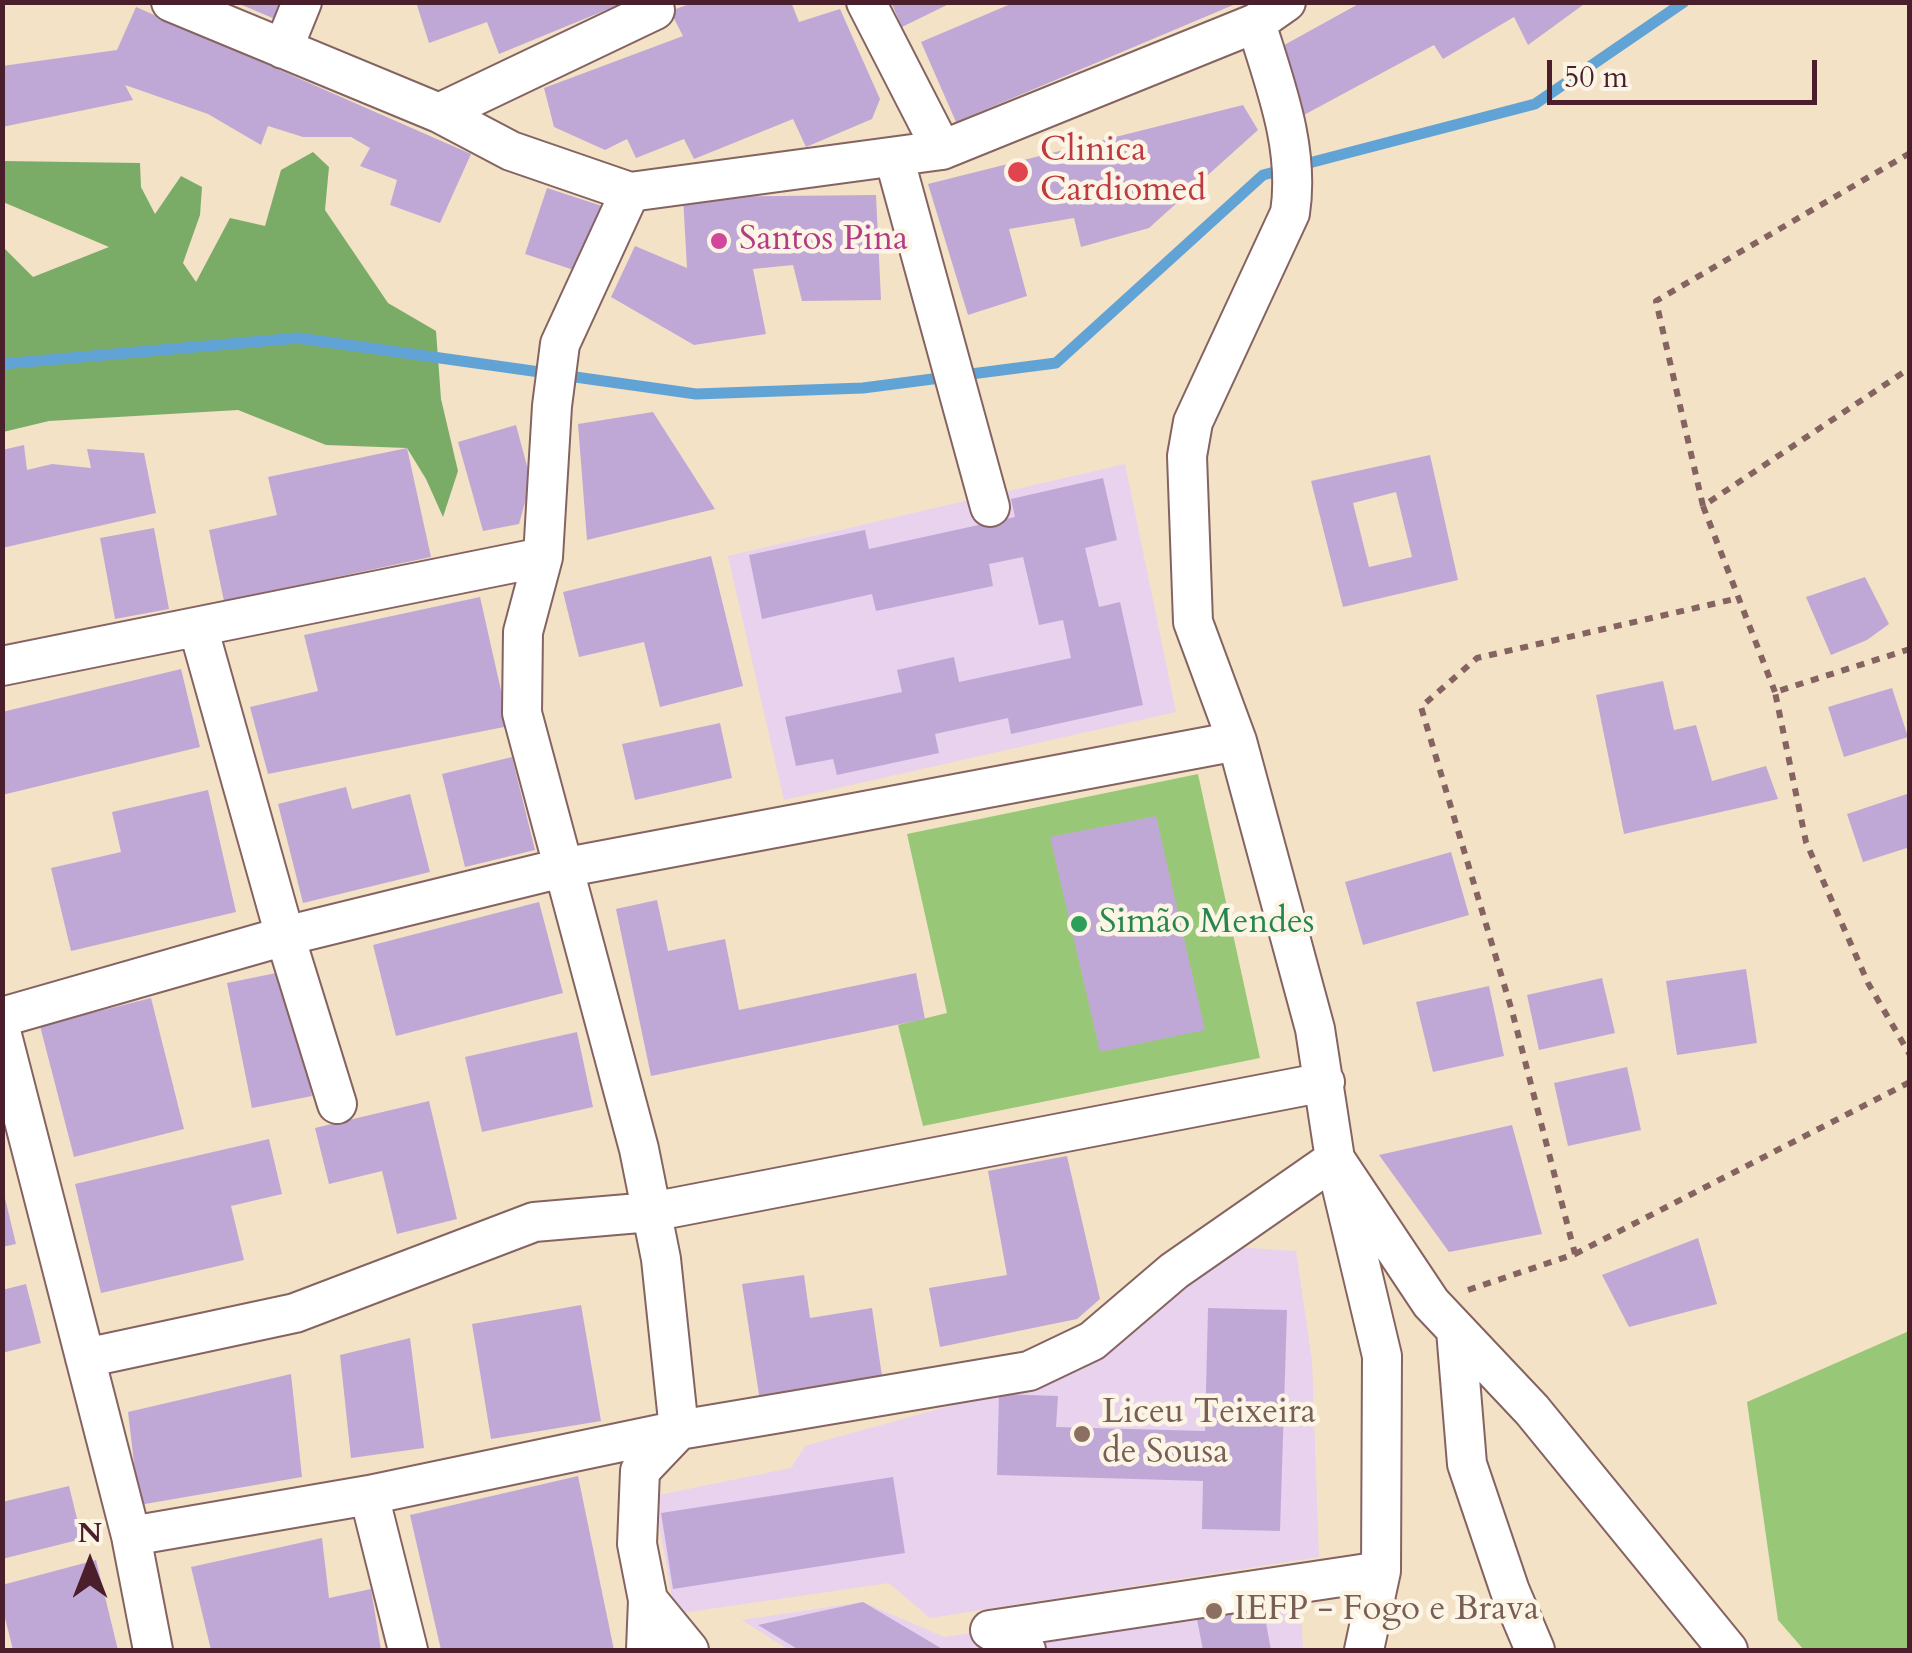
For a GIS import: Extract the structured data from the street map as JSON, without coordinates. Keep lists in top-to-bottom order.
{
  "places": [
    "Clinica Cardiomed",
    "Santos Pina",
    "Simão Mendes",
    "Liceu Teixeira de Sousa",
    "IEFP - Fogo e Brava"
  ],
  "scale_bar": "50 m",
  "north": "top"
}
